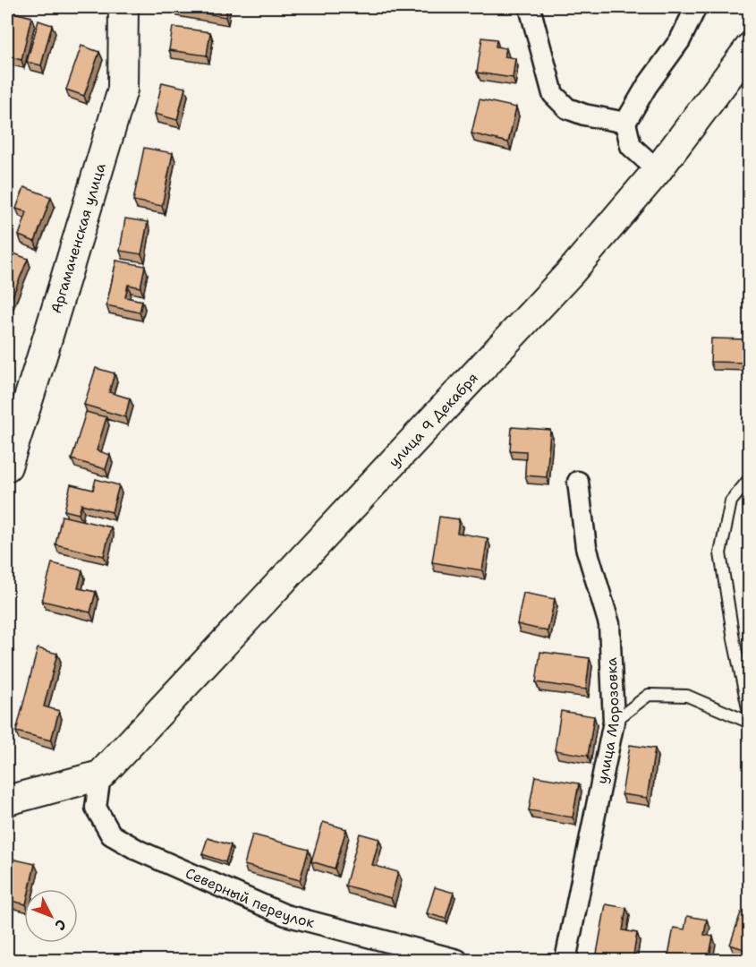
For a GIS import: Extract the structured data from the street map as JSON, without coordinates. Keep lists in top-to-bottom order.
{
  "streets": {
    "main road": ["Аргамаченская улица", "улица 9 Декабря"],
    "street": ["улица Морозовка", "Северный переулок"]
  },
  "crossings": [
    ["улица 9 Декабря", "Северный переулок"]
  ],
  "north": "bottom right"
}
